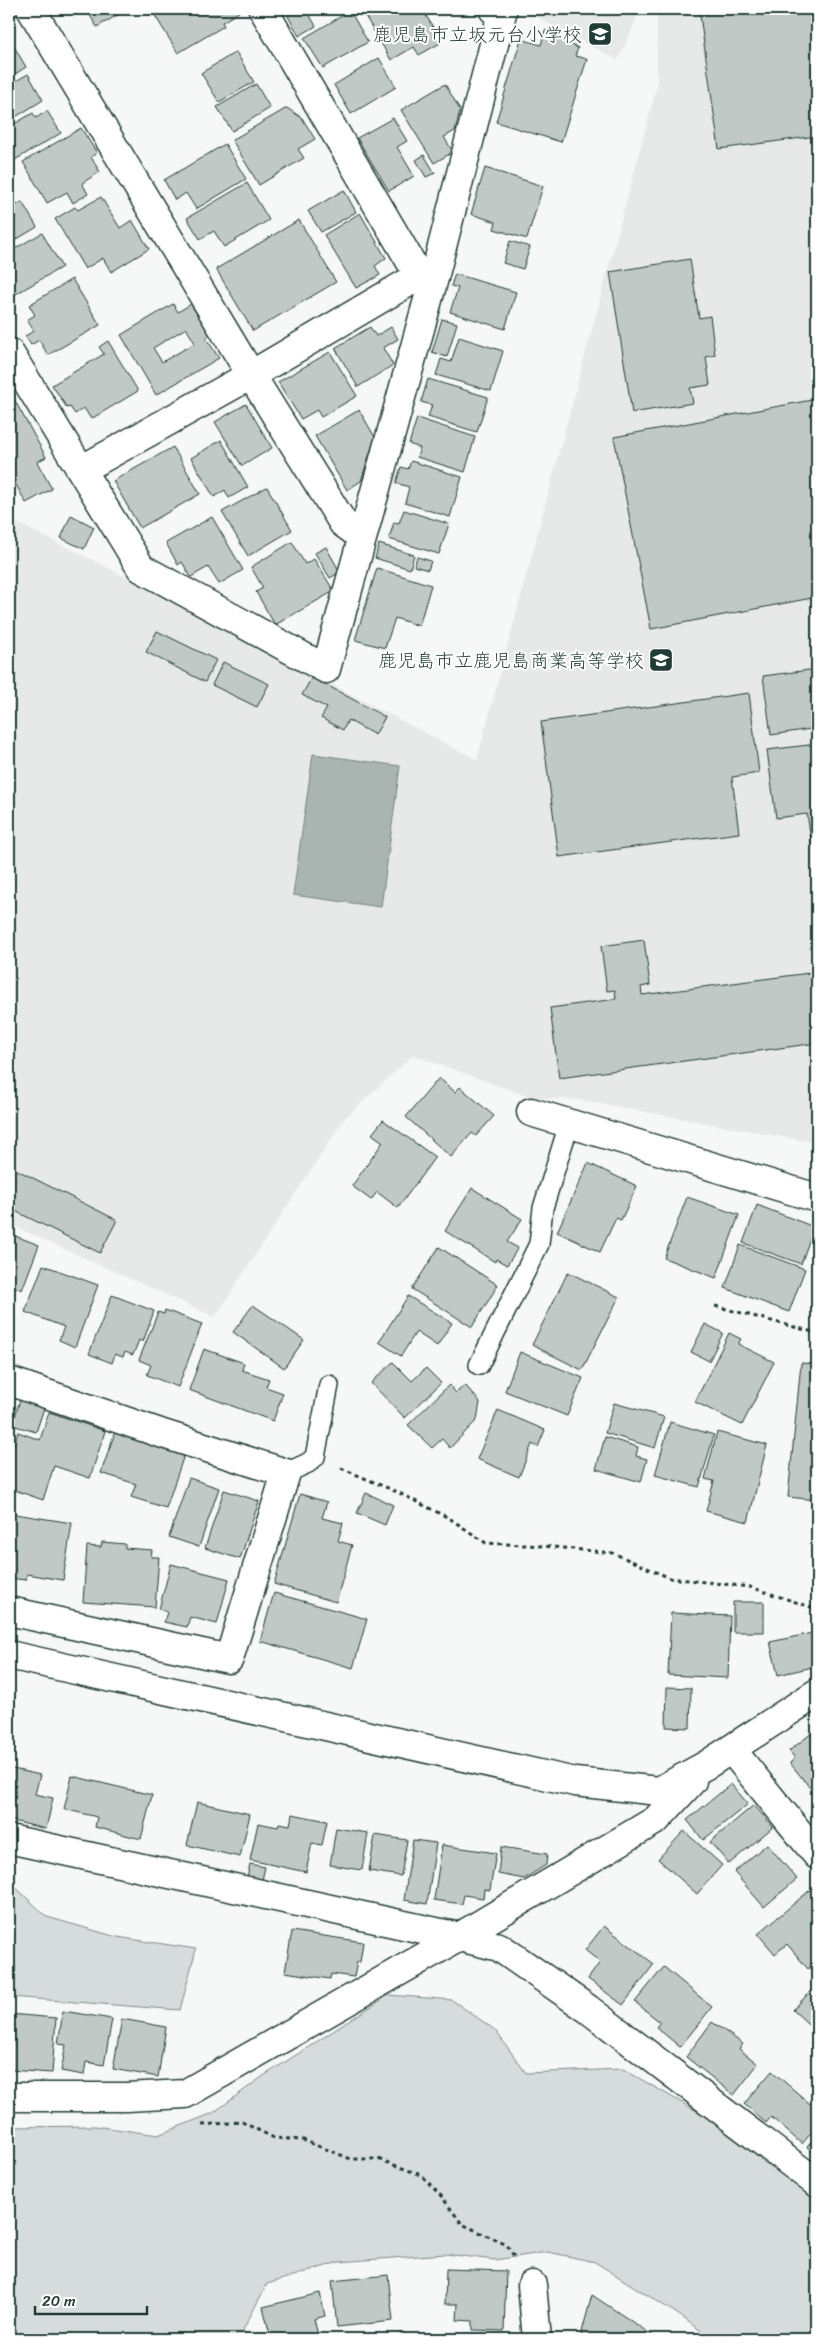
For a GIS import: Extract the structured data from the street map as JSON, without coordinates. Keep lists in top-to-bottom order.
{
  "places": {
    "school or university": ["鹿児島市立坂元台小学校", "鹿児島市立鹿児島商業高等学校"]
  },
  "scale_bar": "20 m"
}
